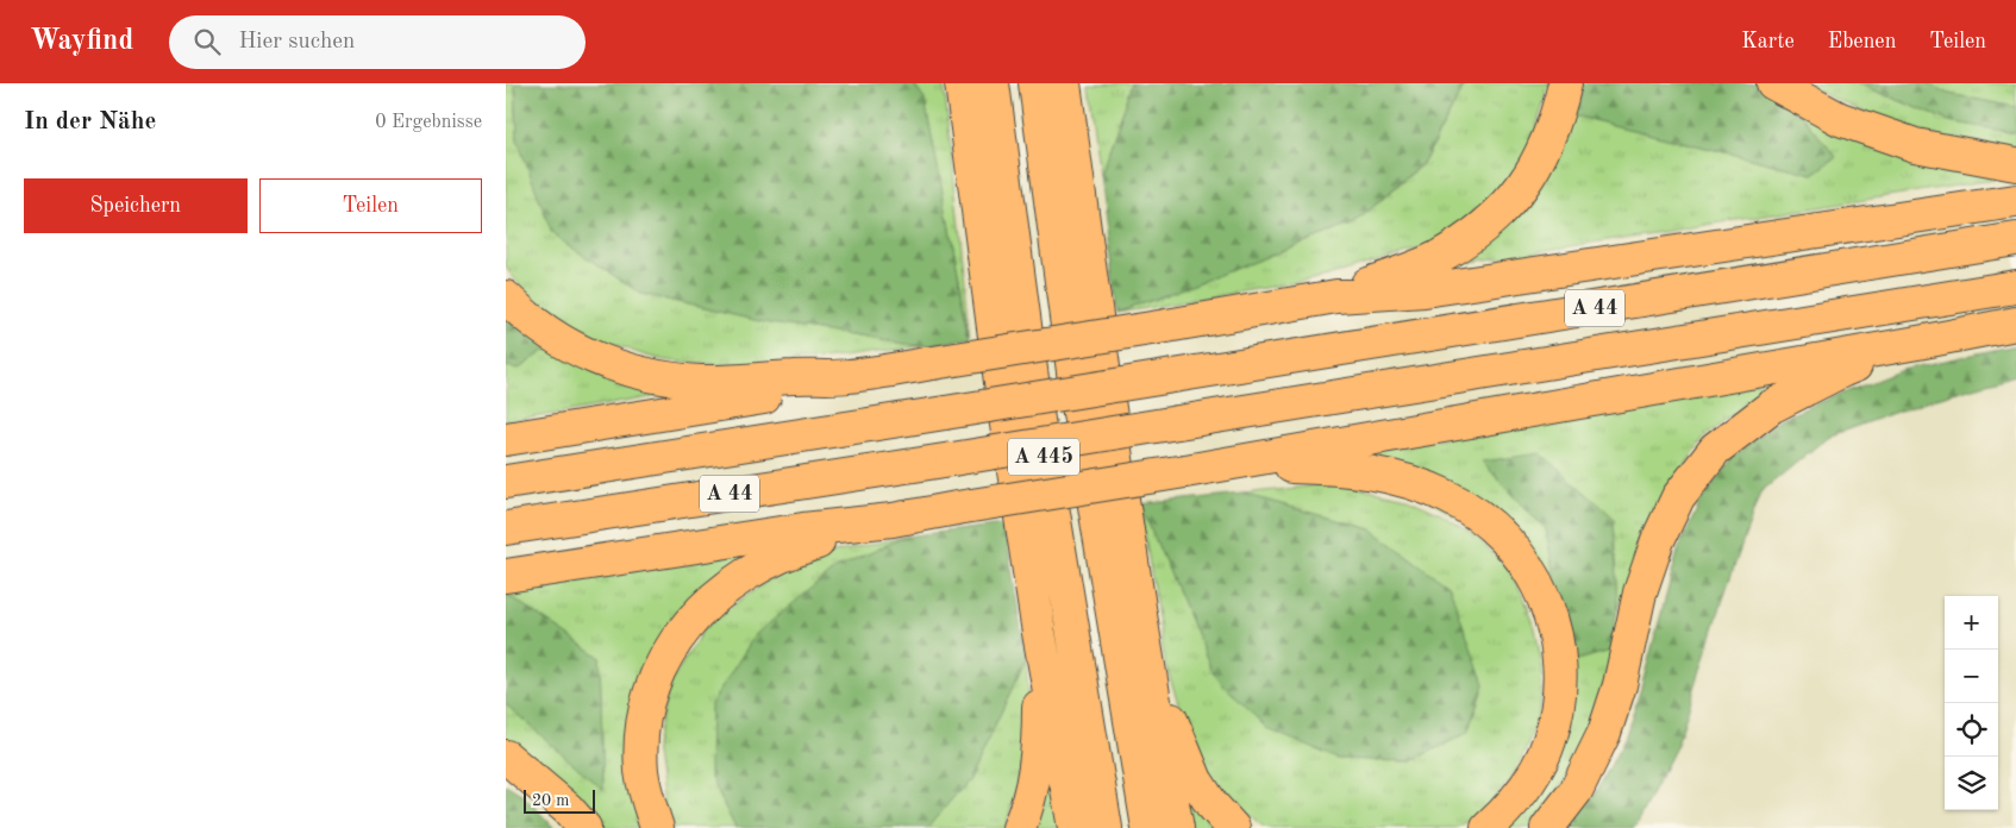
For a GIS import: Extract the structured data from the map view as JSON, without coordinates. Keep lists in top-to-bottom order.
{
  "streets": {
    "highway": ["A 44", "A 445"]
  },
  "scale_bar": "20 m",
  "page": {
    "header": "Wayfind",
    "search": "Hier suchen",
    "nav": ["Karte", "Ebenen", "Teilen"],
    "heading": ["In der Nähe", "0 Ergebnisse"],
    "buttons": ["Speichern", "Teilen"],
    "map_buttons": ["+", "−"],
    "scale": "20 m"
  }
}
